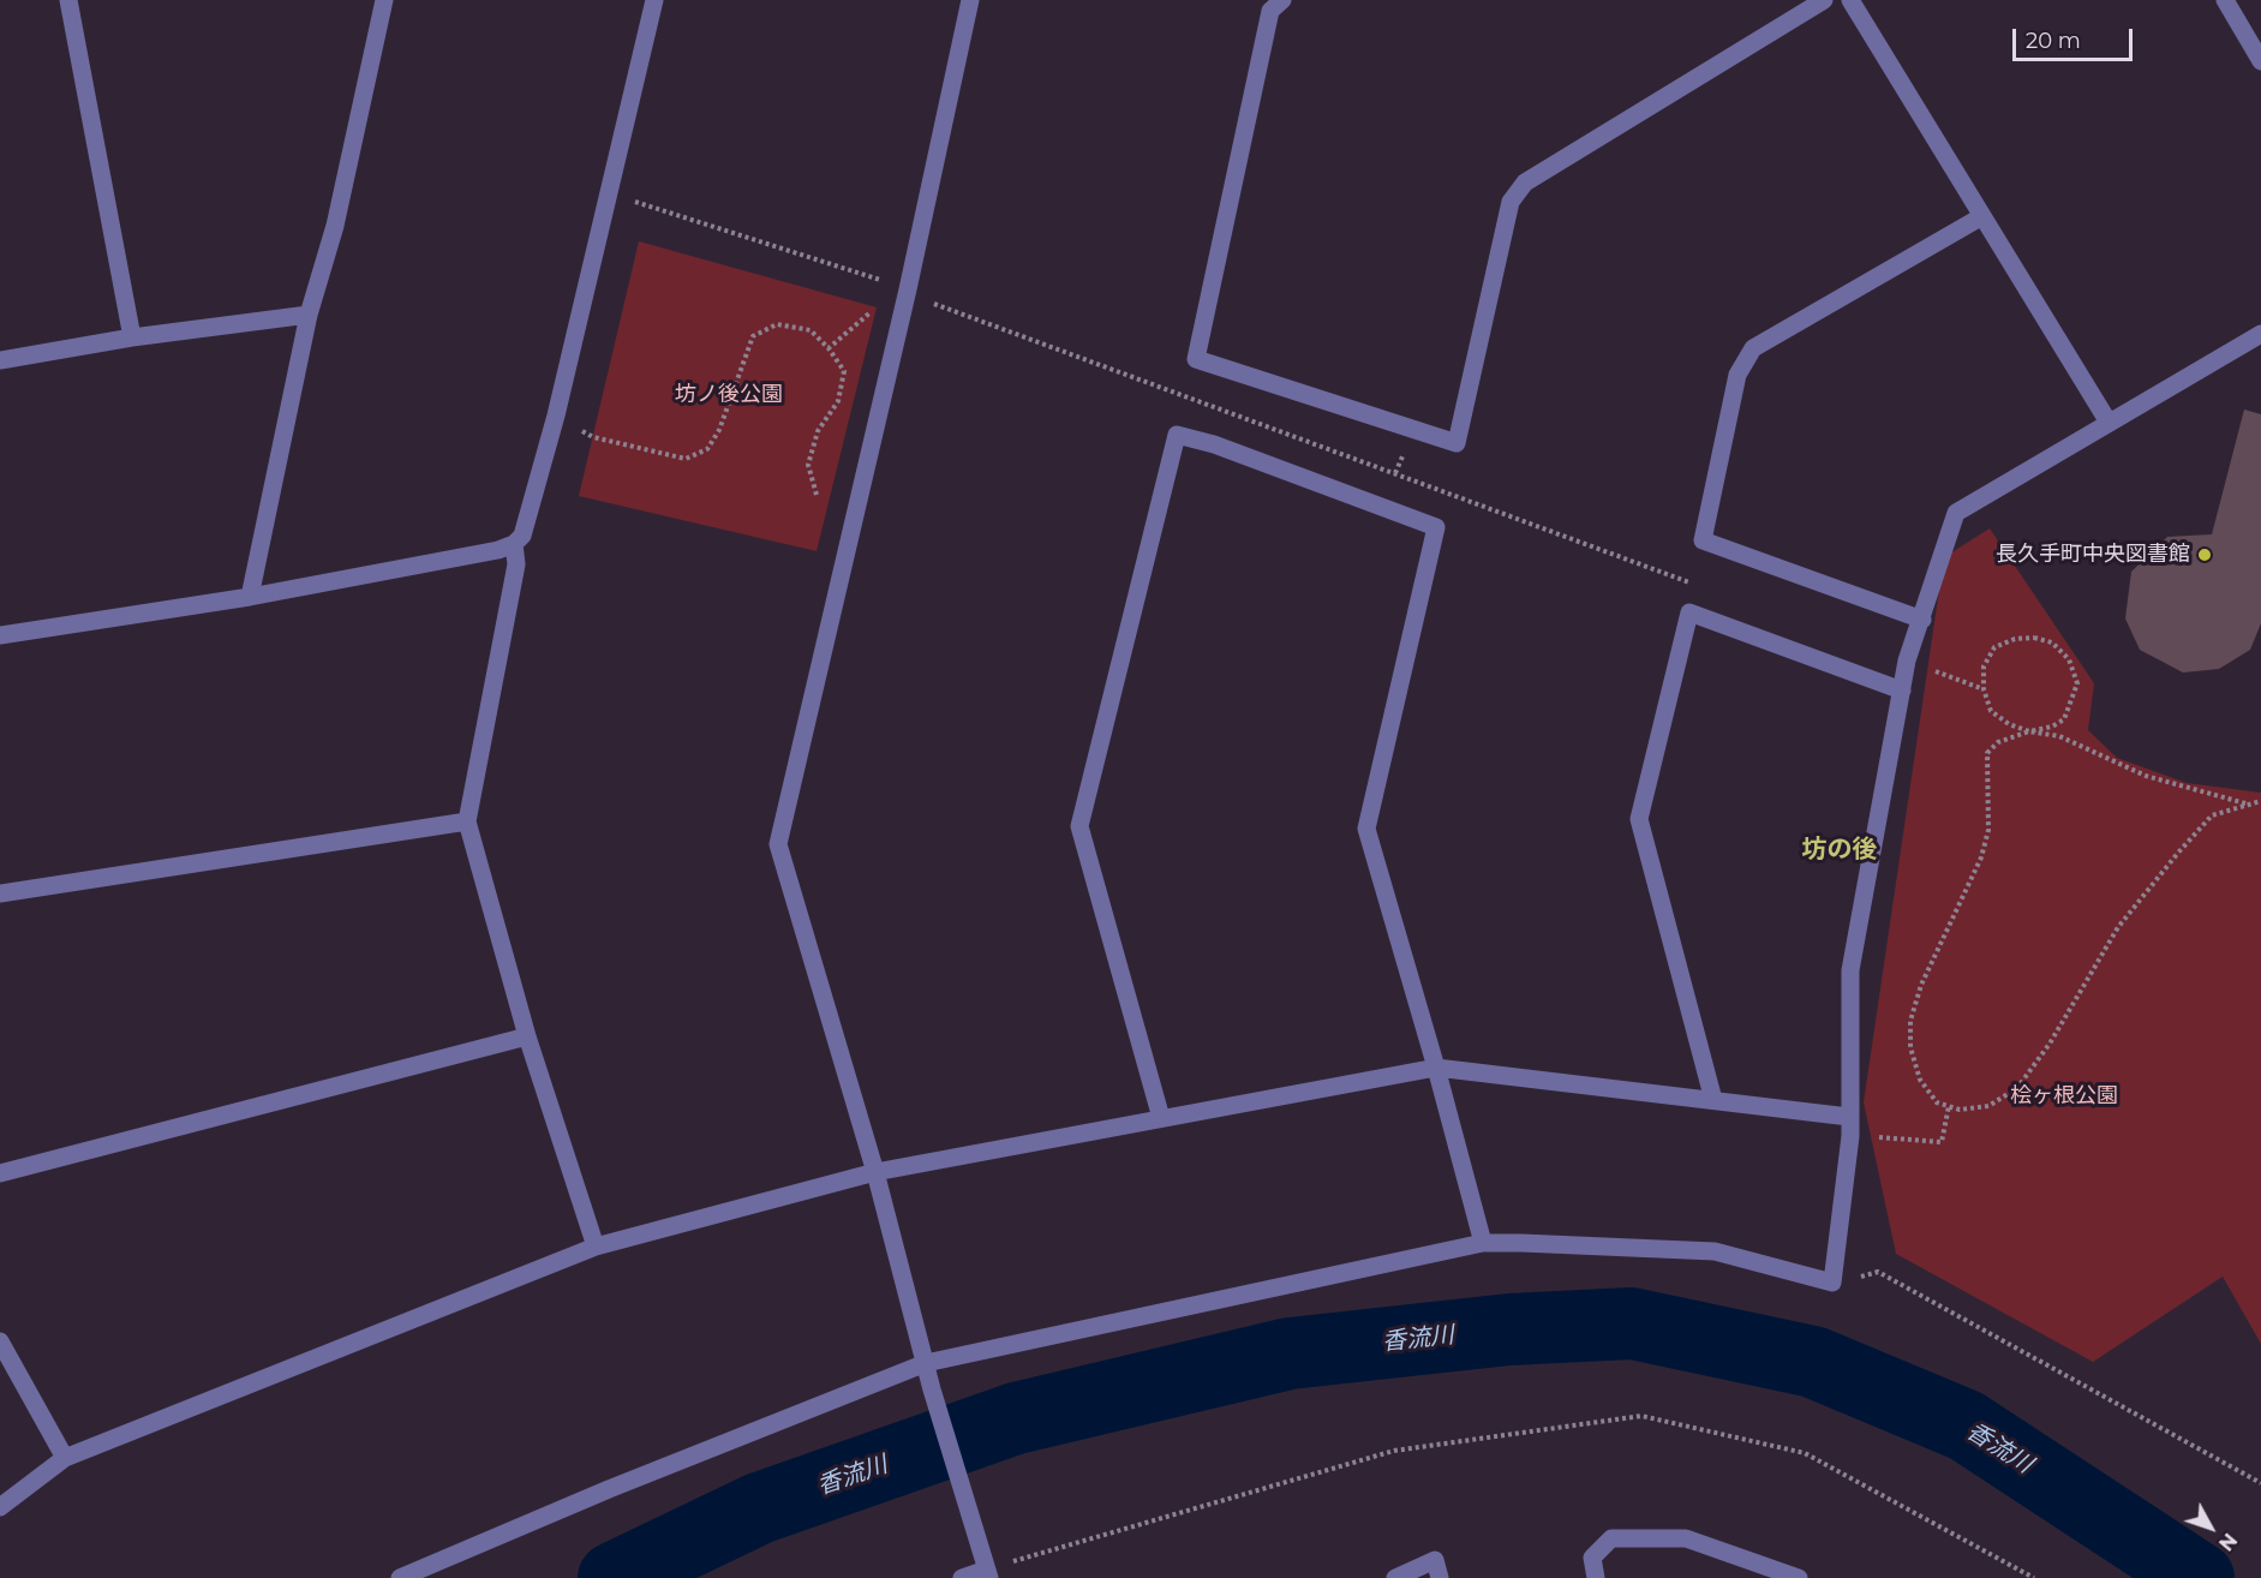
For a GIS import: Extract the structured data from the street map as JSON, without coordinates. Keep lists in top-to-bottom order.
{
  "districts": ["坊の後"],
  "water": ["香流川"],
  "parks": ["坊ノ後公園", "桧ヶ根公園"],
  "places": ["長久手町中央図書館"],
  "scale_bar": "20 m",
  "north": "bottom right"
}
